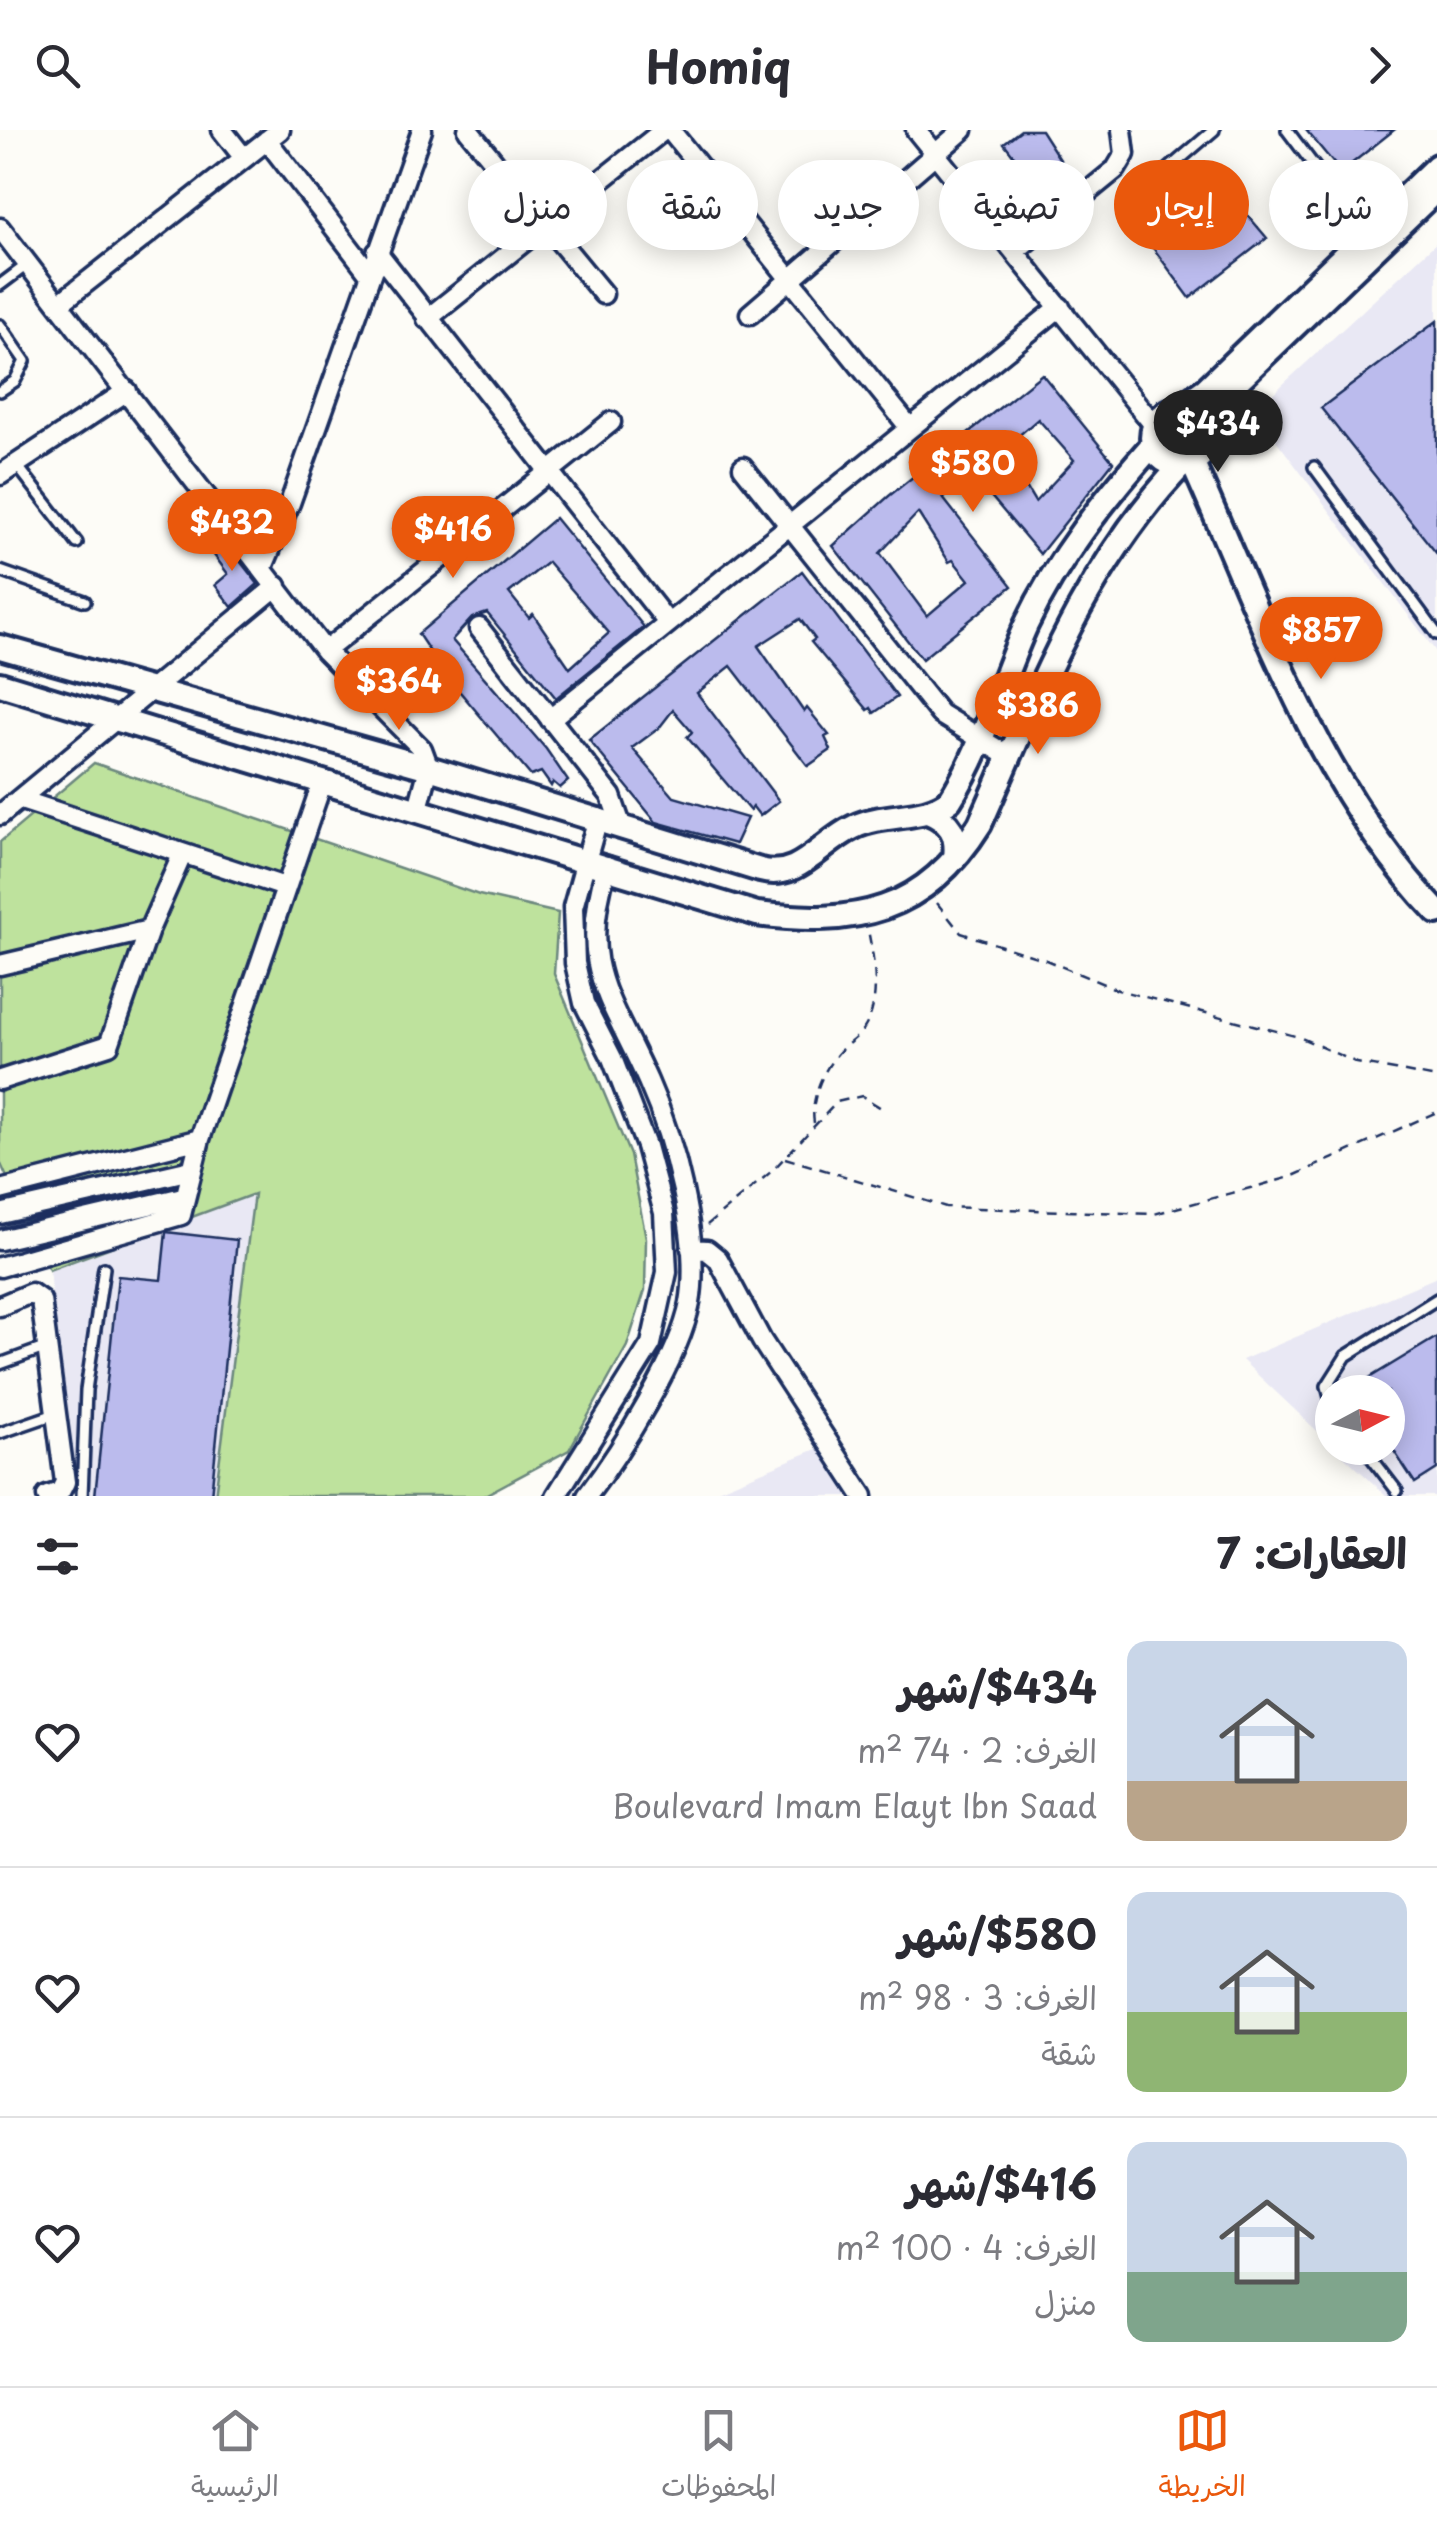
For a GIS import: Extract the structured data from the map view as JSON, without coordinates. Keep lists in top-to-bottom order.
{
  "north": "right",
  "page": {
    "header": "Homiq",
    "chip": [
      "شراء",
      "إيجار",
      "تصفية",
      "جديد",
      "شقة",
      "منزل"
    ],
    "price": [
      "$434",
      "$580",
      "$432",
      "$416",
      "$857",
      "$364",
      "$386"
    ],
    "heading": "العقارات: 7",
    "list": [
      {
        "name": "$434/شهر",
        "note": "الغرف: 2 · 74 m² · Boulevard Imam Elayt Ibn Saad"
      },
      {
        "name": "$580/شهر",
        "note": "الغرف: 3 · 98 m² · شقة"
      },
      {
        "name": "$416/شهر",
        "note": "الغرف: 4 · 100 m² · منزل"
      }
    ],
    "tabs": ["الخريطة", "المحفوظات", "الرئيسية"]
  }
}
